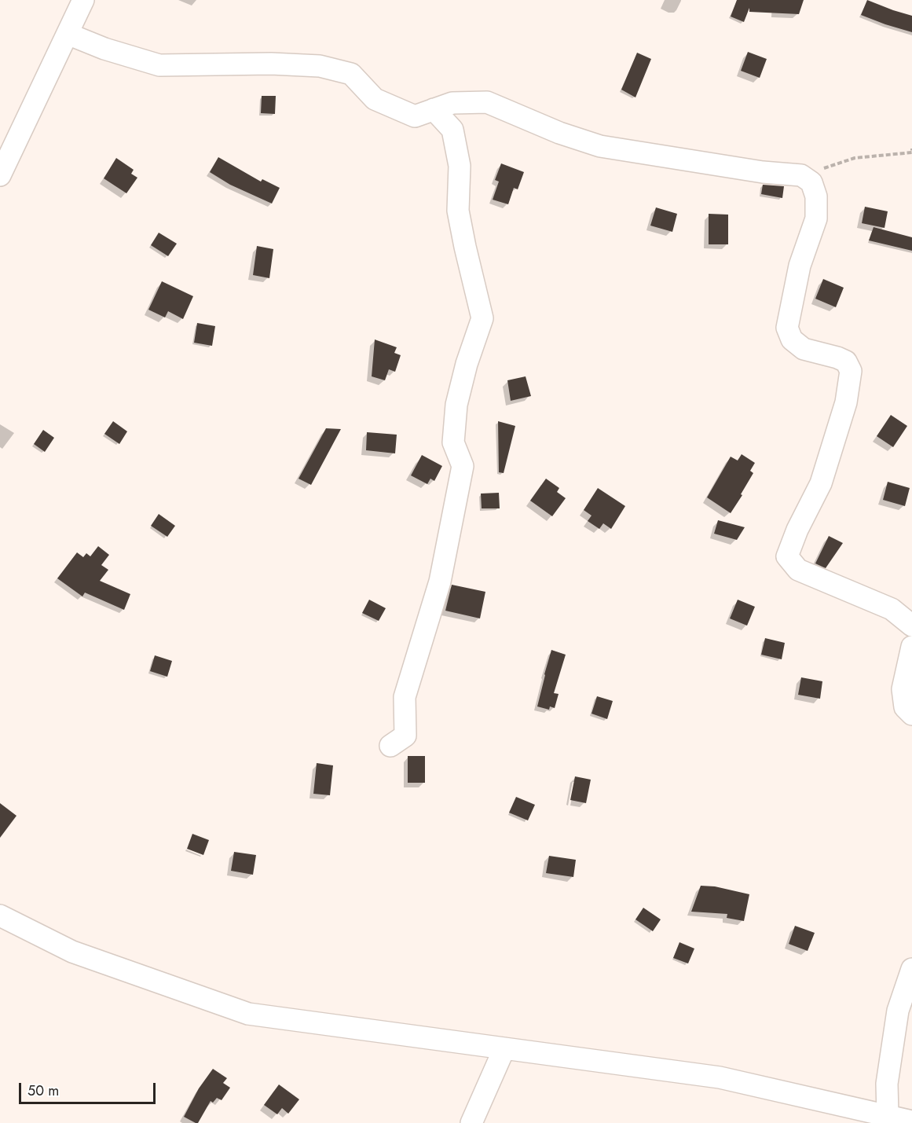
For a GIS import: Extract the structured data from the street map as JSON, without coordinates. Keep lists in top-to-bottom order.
{
  "scale_bar": "50 m"
}
